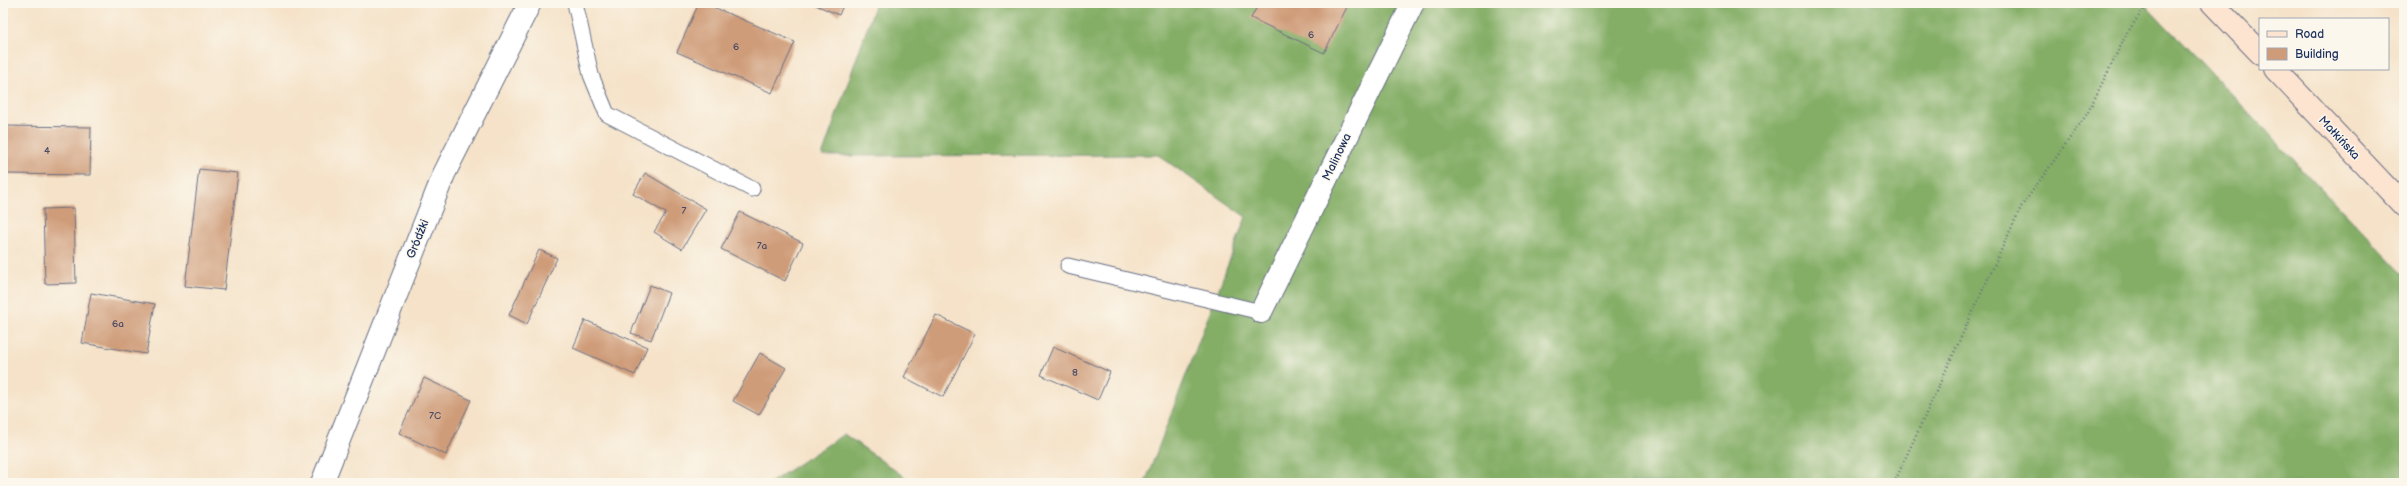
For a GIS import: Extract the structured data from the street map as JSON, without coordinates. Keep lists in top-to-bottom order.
{
  "streets": {
    "main road": ["Małkińska"],
    "street": ["Malinowa", "Gródźki"]
  },
  "house_numbers": [
    "6",
    "6",
    "4",
    "7",
    "7a",
    "6a",
    "8",
    "7C"
  ],
  "legend": ["Road", "Building"]
}
